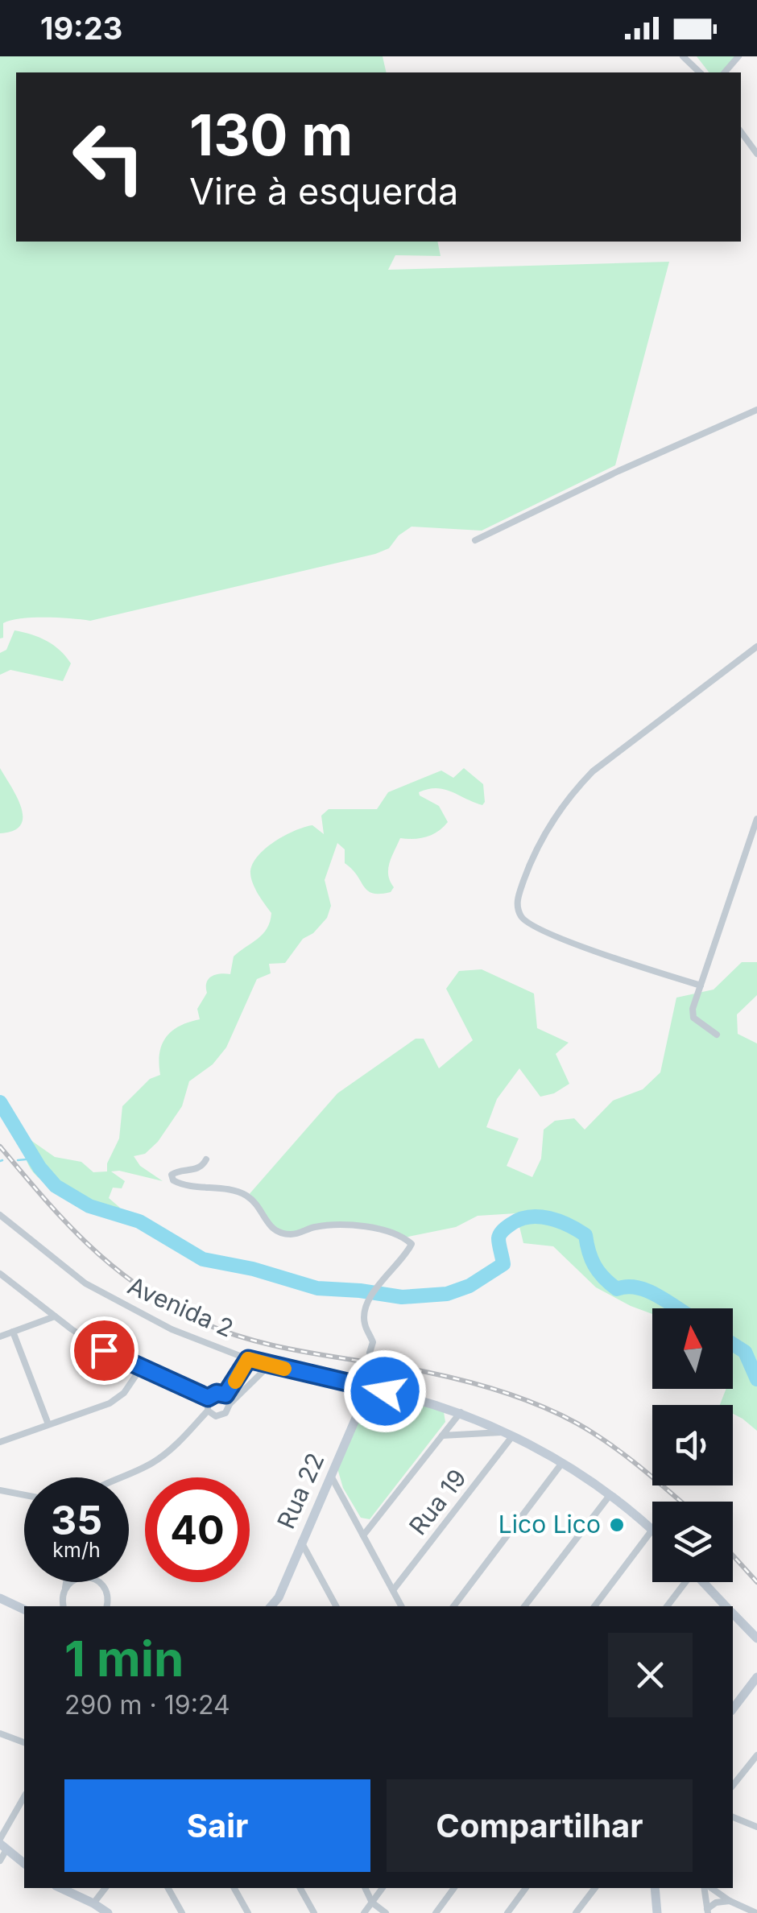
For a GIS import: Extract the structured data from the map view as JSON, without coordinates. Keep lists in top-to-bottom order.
{
  "streets": {
    "street": ["Avenida 2", "Rua 22", "Rua 19"]
  },
  "crossings": [
    ["Avenida 2", "Rua 22"],
    ["Avenida 2", "Rua 19"]
  ],
  "places": ["Lico Lico"],
  "north": "top",
  "page": {
    "status": "19:23",
    "turn": ["130 m", "Vire à esquerda"],
    "speed": "35 km/h",
    "limit": "40",
    "heading": ["1 min", "290 m · 19:24"],
    "buttons": ["Sair", "Compartilhar"]
  }
}
